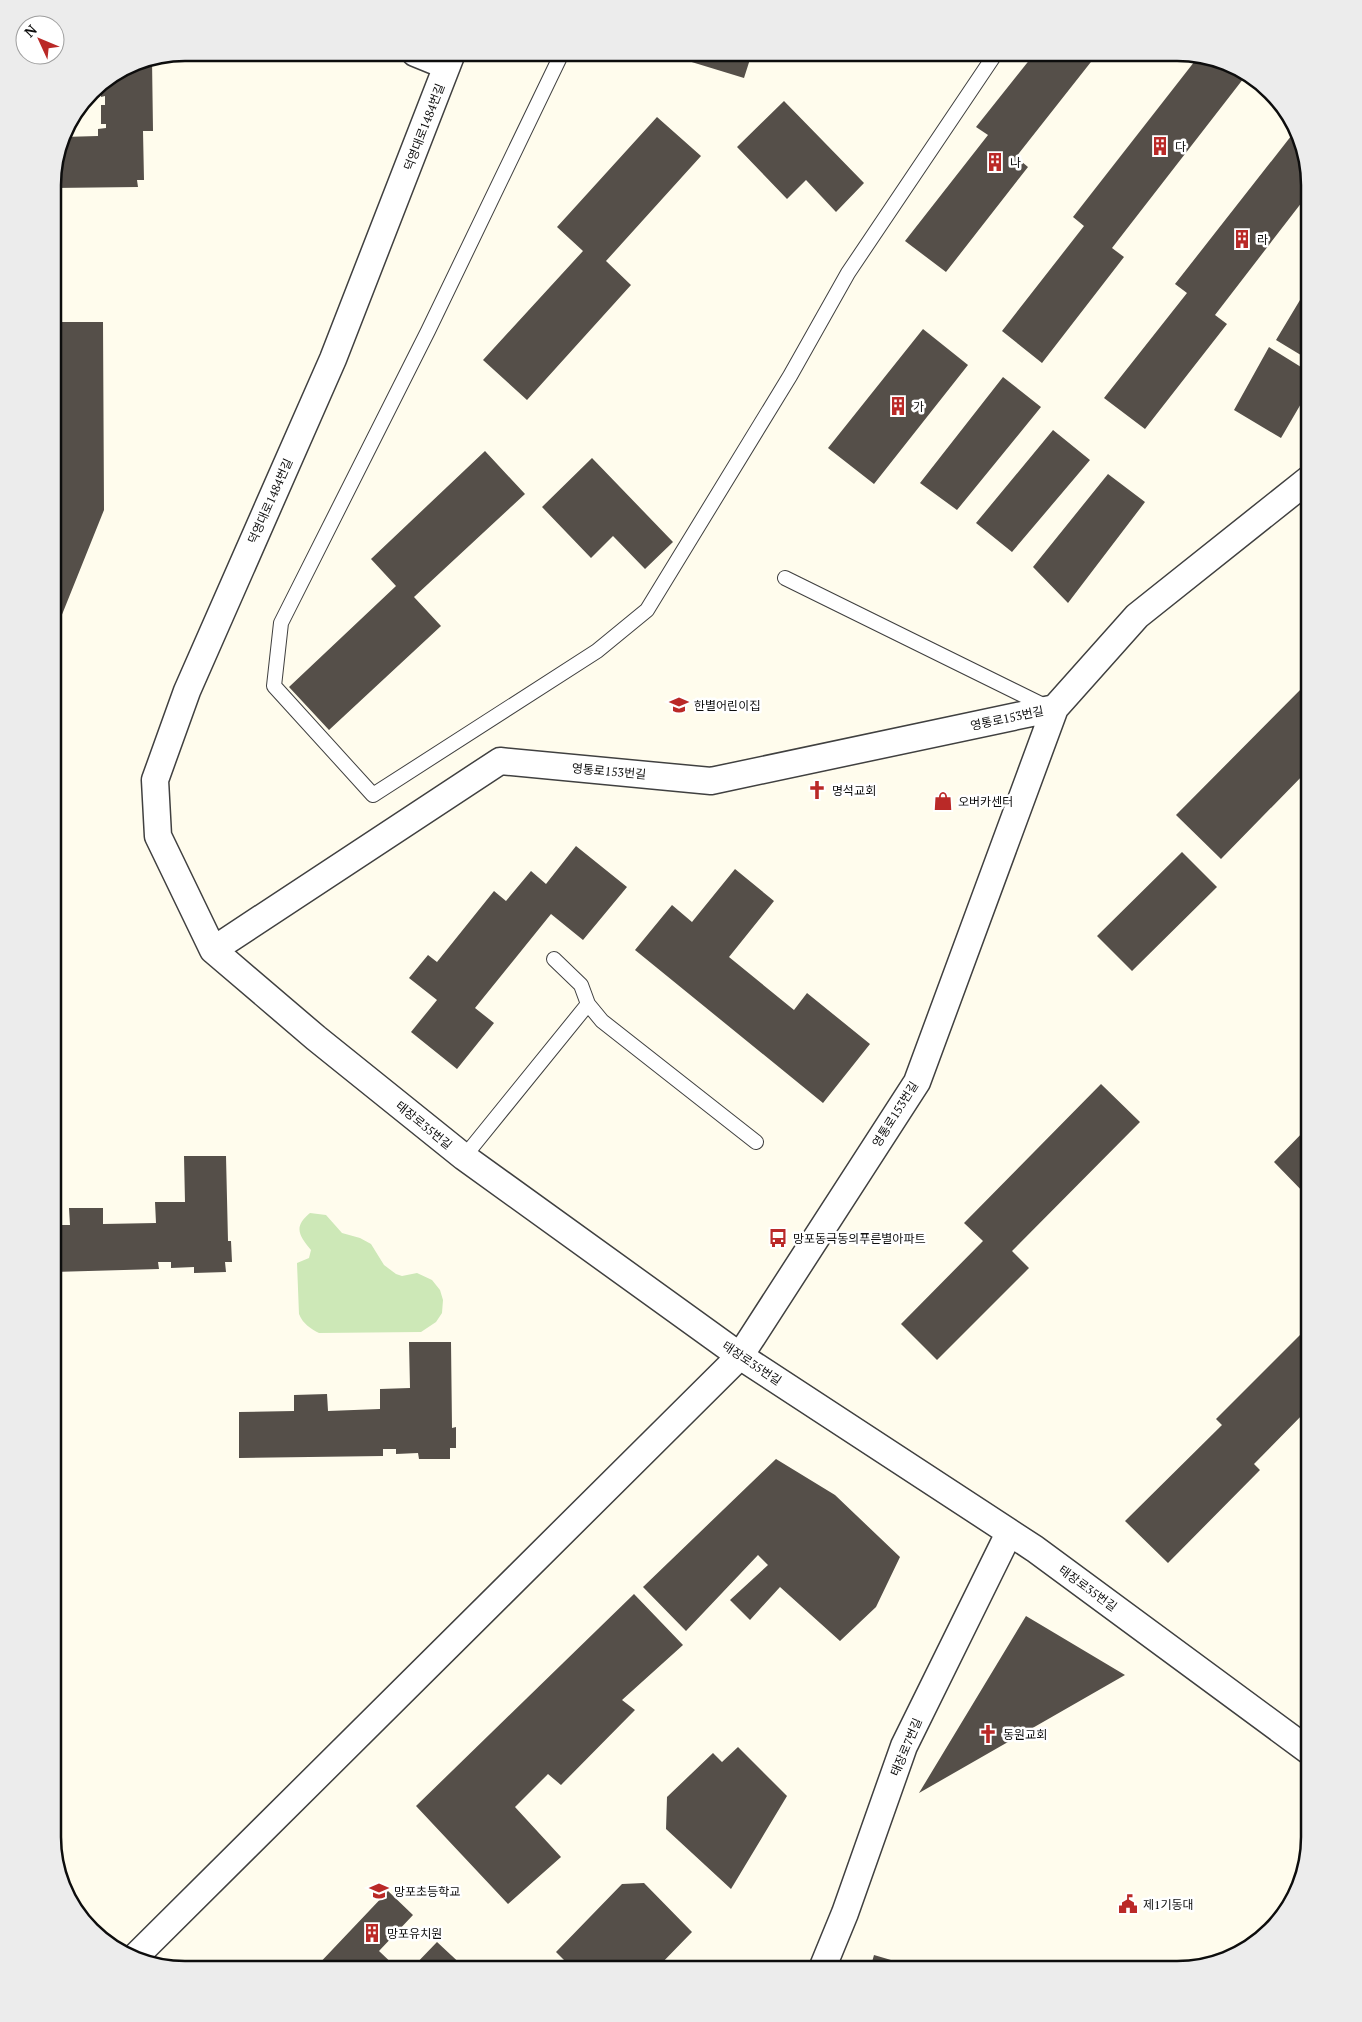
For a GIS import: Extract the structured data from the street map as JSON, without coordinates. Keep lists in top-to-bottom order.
{
  "streets": {
    "street": [
      "덕영대로1484번길",
      "영통로153번길",
      "태장로35번길",
      "태장로7번길"
    ]
  },
  "crossings": [
    ["덕영대로1484번길", "영통로153번길"],
    ["덕영대로1484번길", "태장로35번길"],
    ["영통로153번길", "태장로35번길"],
    ["태장로35번길", "태장로7번길"]
  ],
  "places": {
    "building": [
      "다",
      "나",
      "라",
      "가",
      "망포유치원"
    ],
    "school or university": ["한별어린이집", "망포초등학교"],
    "church": ["명석교회", "동원교회"],
    "shop": ["오버카센터"],
    "bus stop": ["망포동극동의푸른별아파트"],
    "public building": ["제1기동대"]
  },
  "north": "top left"
}
